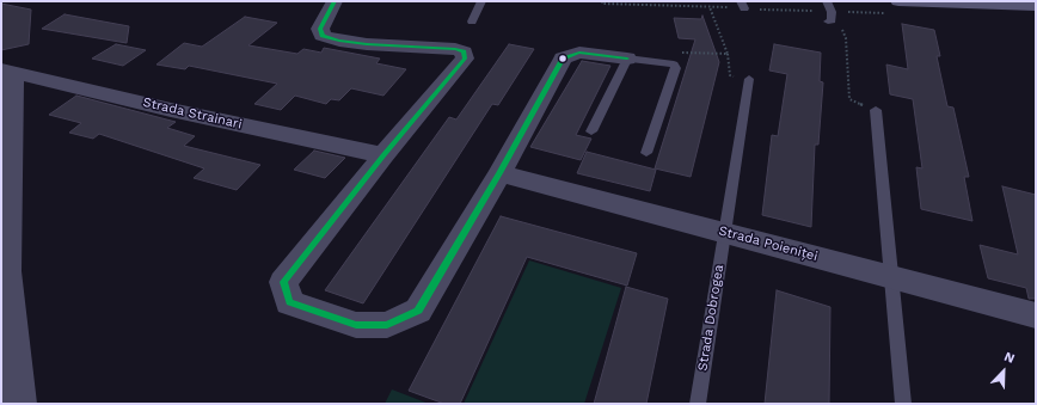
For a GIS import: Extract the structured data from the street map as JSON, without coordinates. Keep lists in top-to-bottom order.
{
  "streets": {
    "street": ["Strada Strainari", "Strada Poieniței"],
    "lane": ["Strada Dobrogea"]
  },
  "crossings": [
    ["Strada Poieniței", "Strada Dobrogea"]
  ],
  "north": "top right"
}
